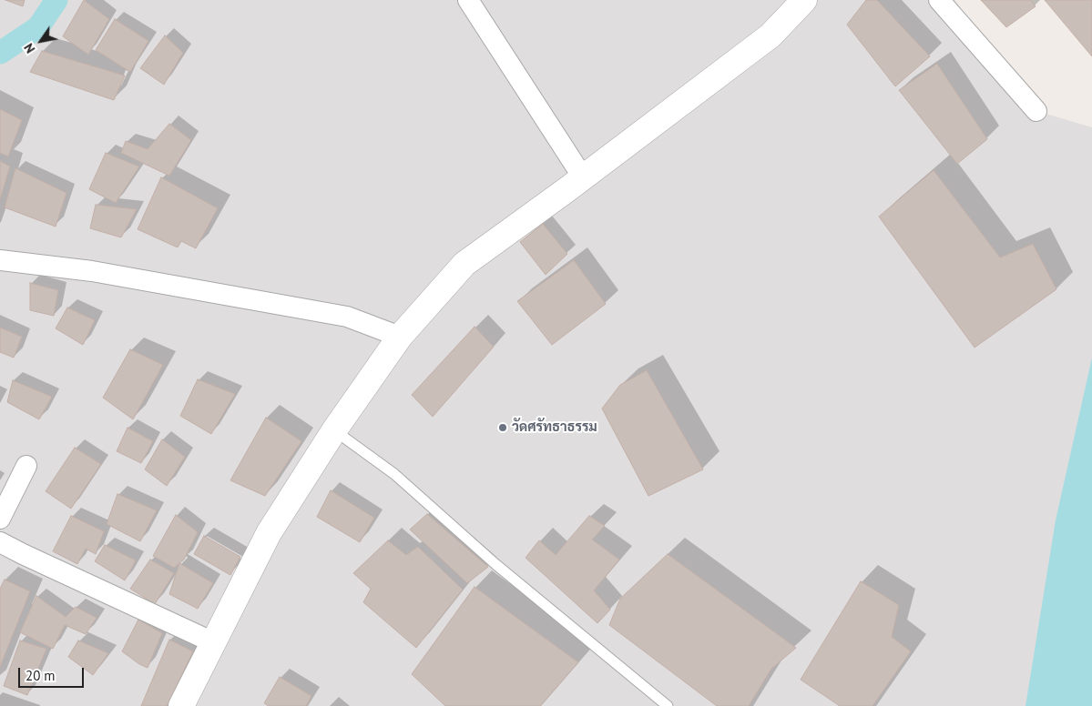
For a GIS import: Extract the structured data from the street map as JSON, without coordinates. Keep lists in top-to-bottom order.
{
  "places": ["วัดศรัทธาธรรม"],
  "scale_bar": "20 m",
  "north": "bottom left"
}
